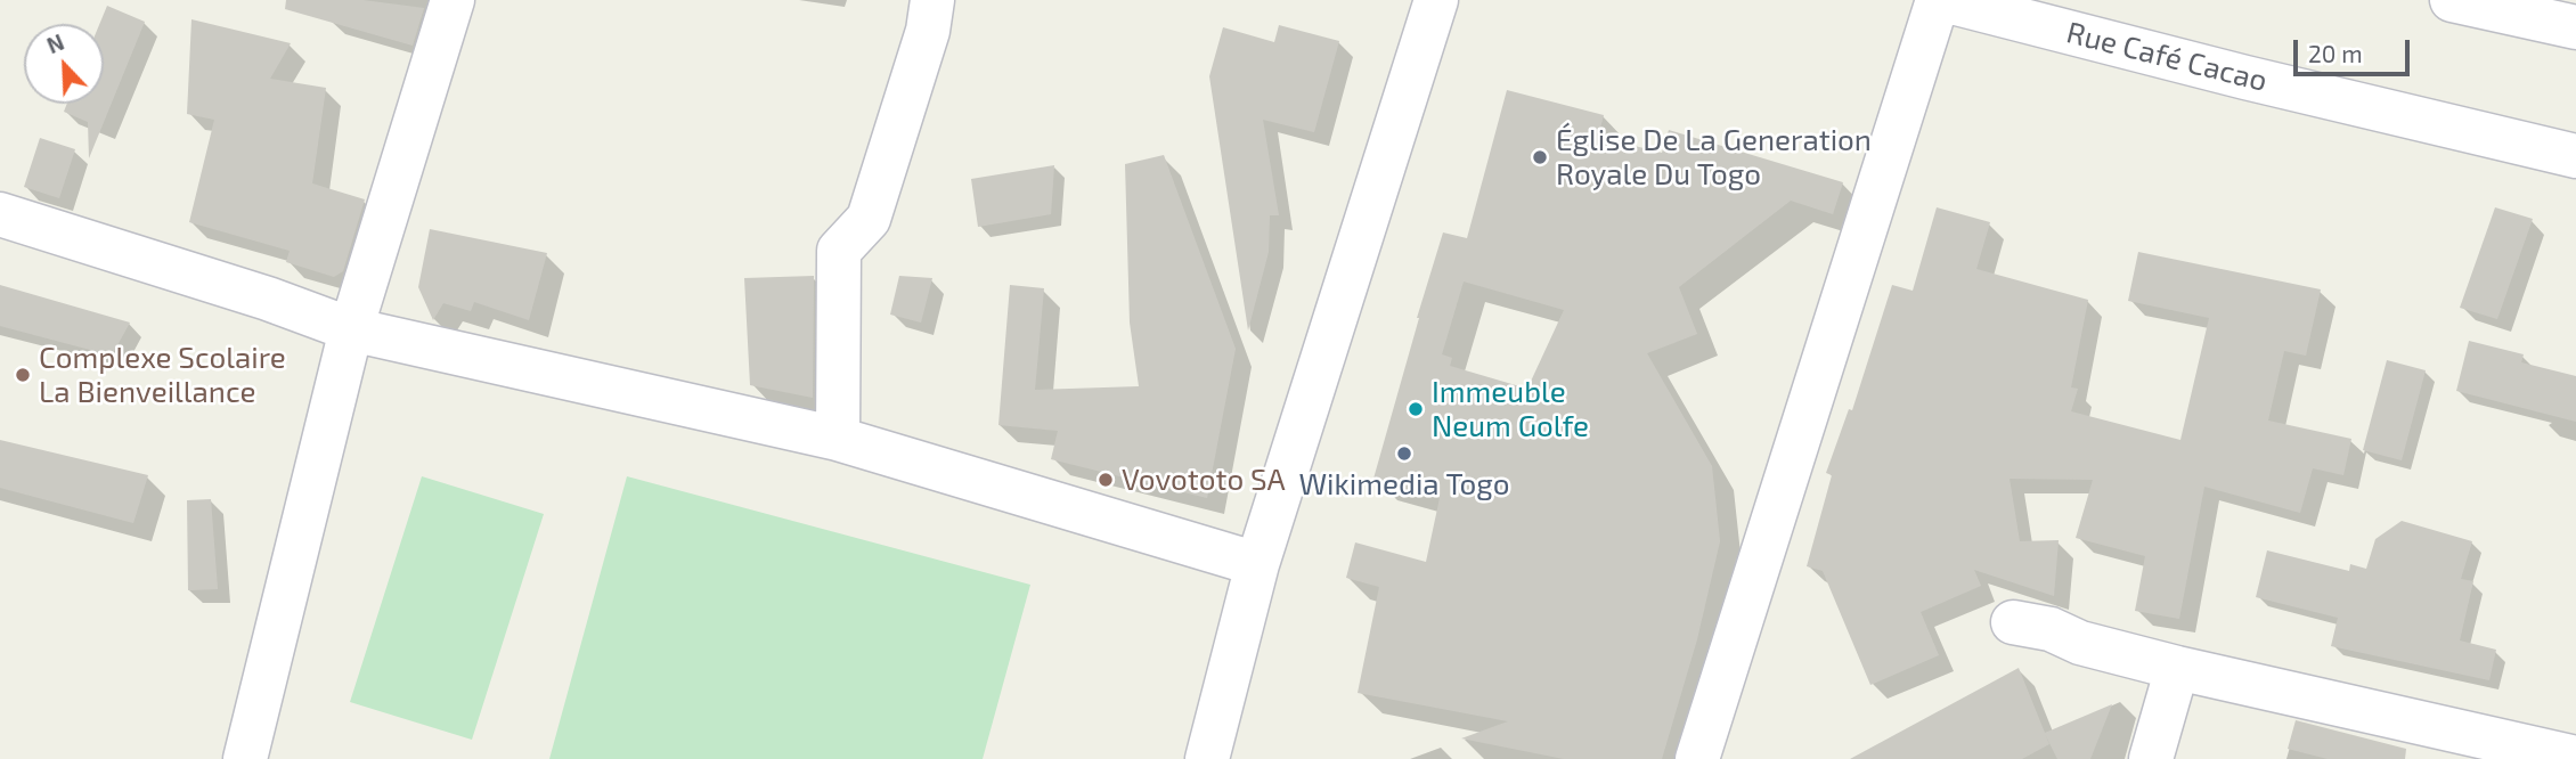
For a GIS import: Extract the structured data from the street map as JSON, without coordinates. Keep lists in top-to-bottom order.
{
  "streets": {
    "street": ["Rue Café Cacao"]
  },
  "places": [
    "Église De La Generation Royale Du Togo",
    "Complexe Scolaire La Bienveillance",
    "Immeuble Neum Golfe",
    "Wikimedia Togo",
    "Vovototo SA"
  ],
  "scale_bar": "20 m",
  "north": "top left"
}
